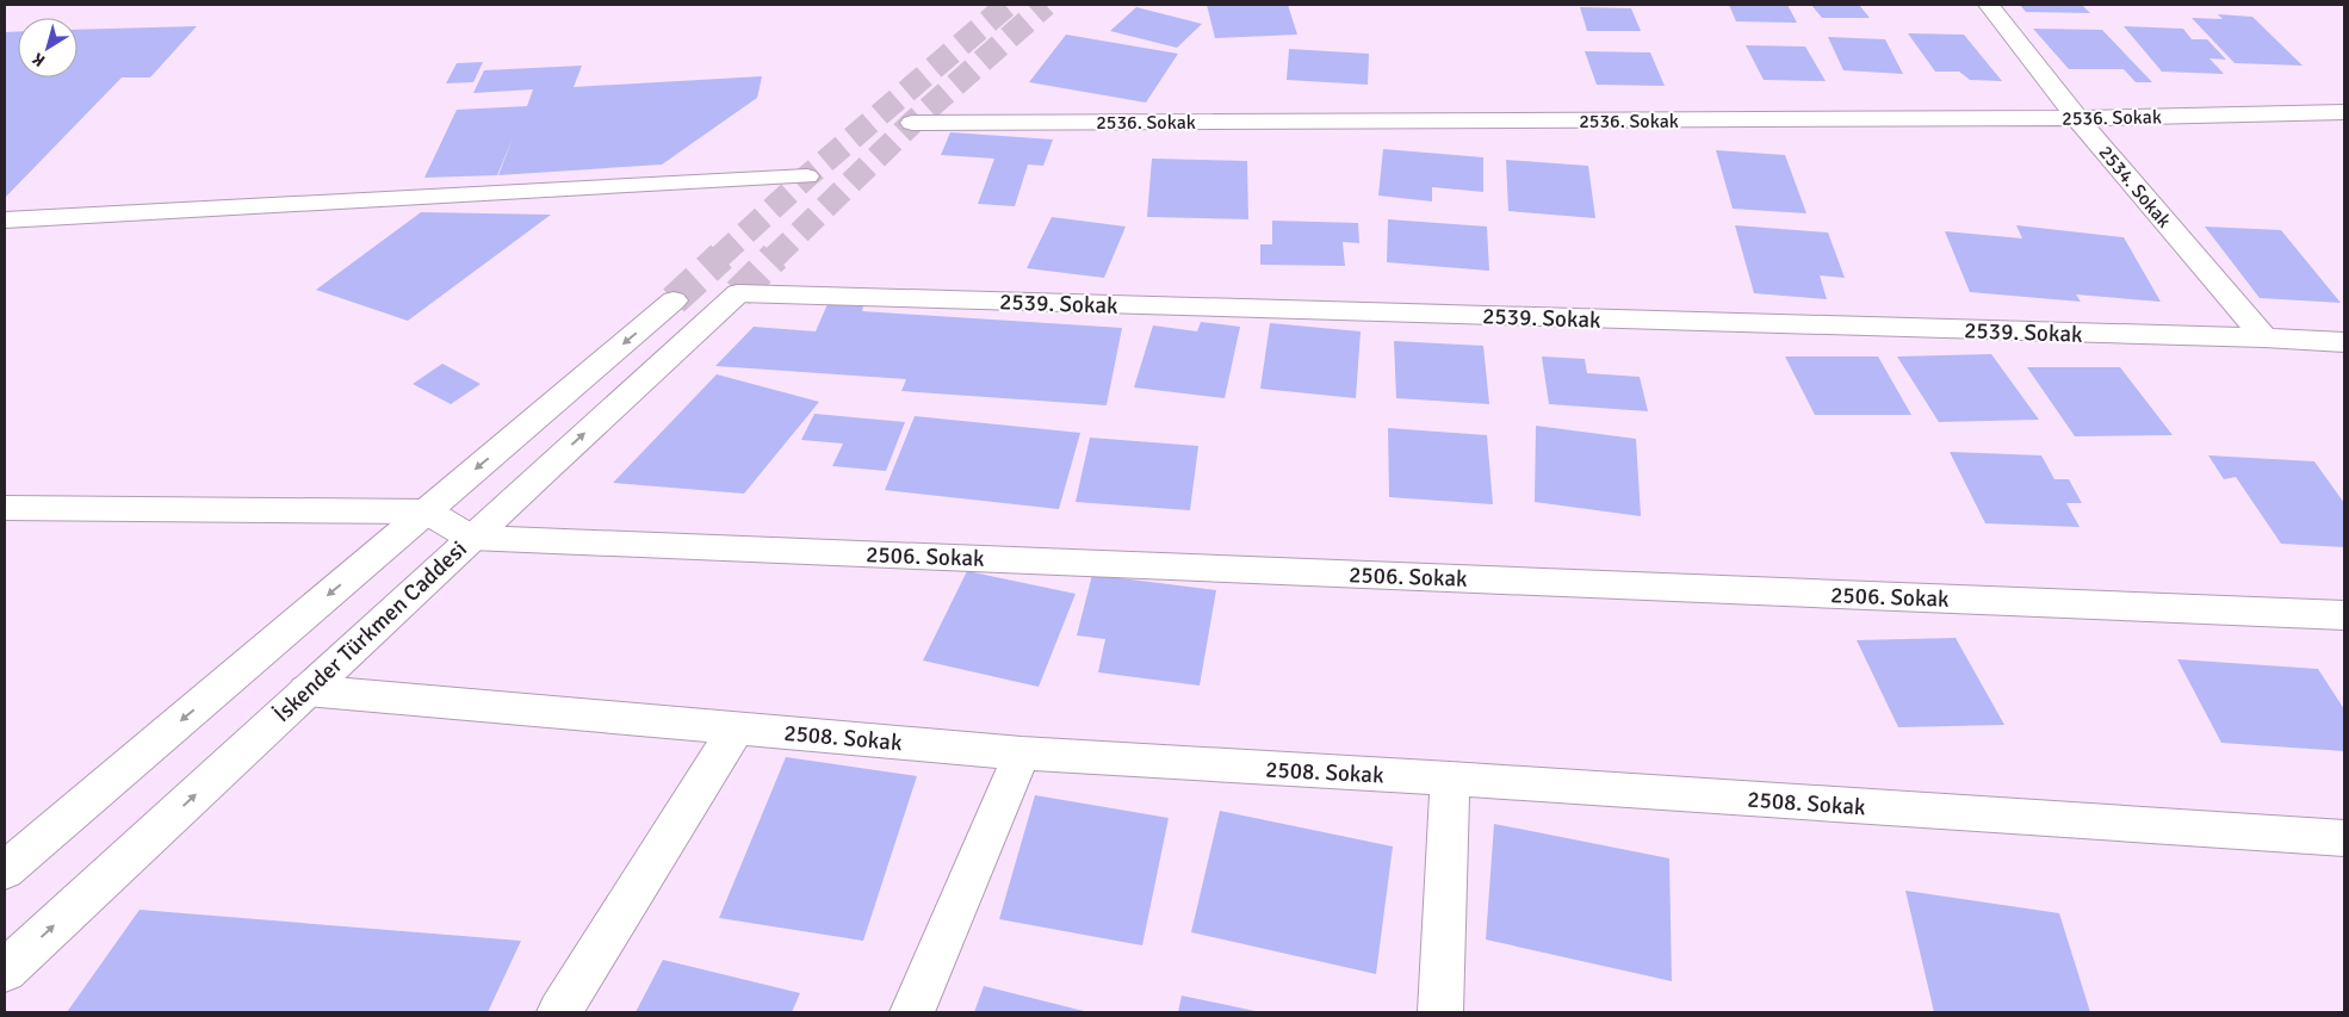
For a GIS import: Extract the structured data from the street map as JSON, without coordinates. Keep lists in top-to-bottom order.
{
  "streets": {
    "street": [
      "2536. Sokak",
      "2534. Sokak",
      "2539. Sokak",
      "2506. Sokak",
      "İskender Türkmen Caddesi",
      "2508. Sokak"
    ]
  },
  "crossings": [
    ["2536. Sokak", "2534. Sokak"],
    ["2534. Sokak", "2539. Sokak"],
    ["2539. Sokak", "İskender Türkmen Caddesi"],
    ["2506. Sokak", "İskender Türkmen Caddesi"],
    ["İskender Türkmen Caddesi", "2508. Sokak"]
  ],
  "north": "bottom left"
}
